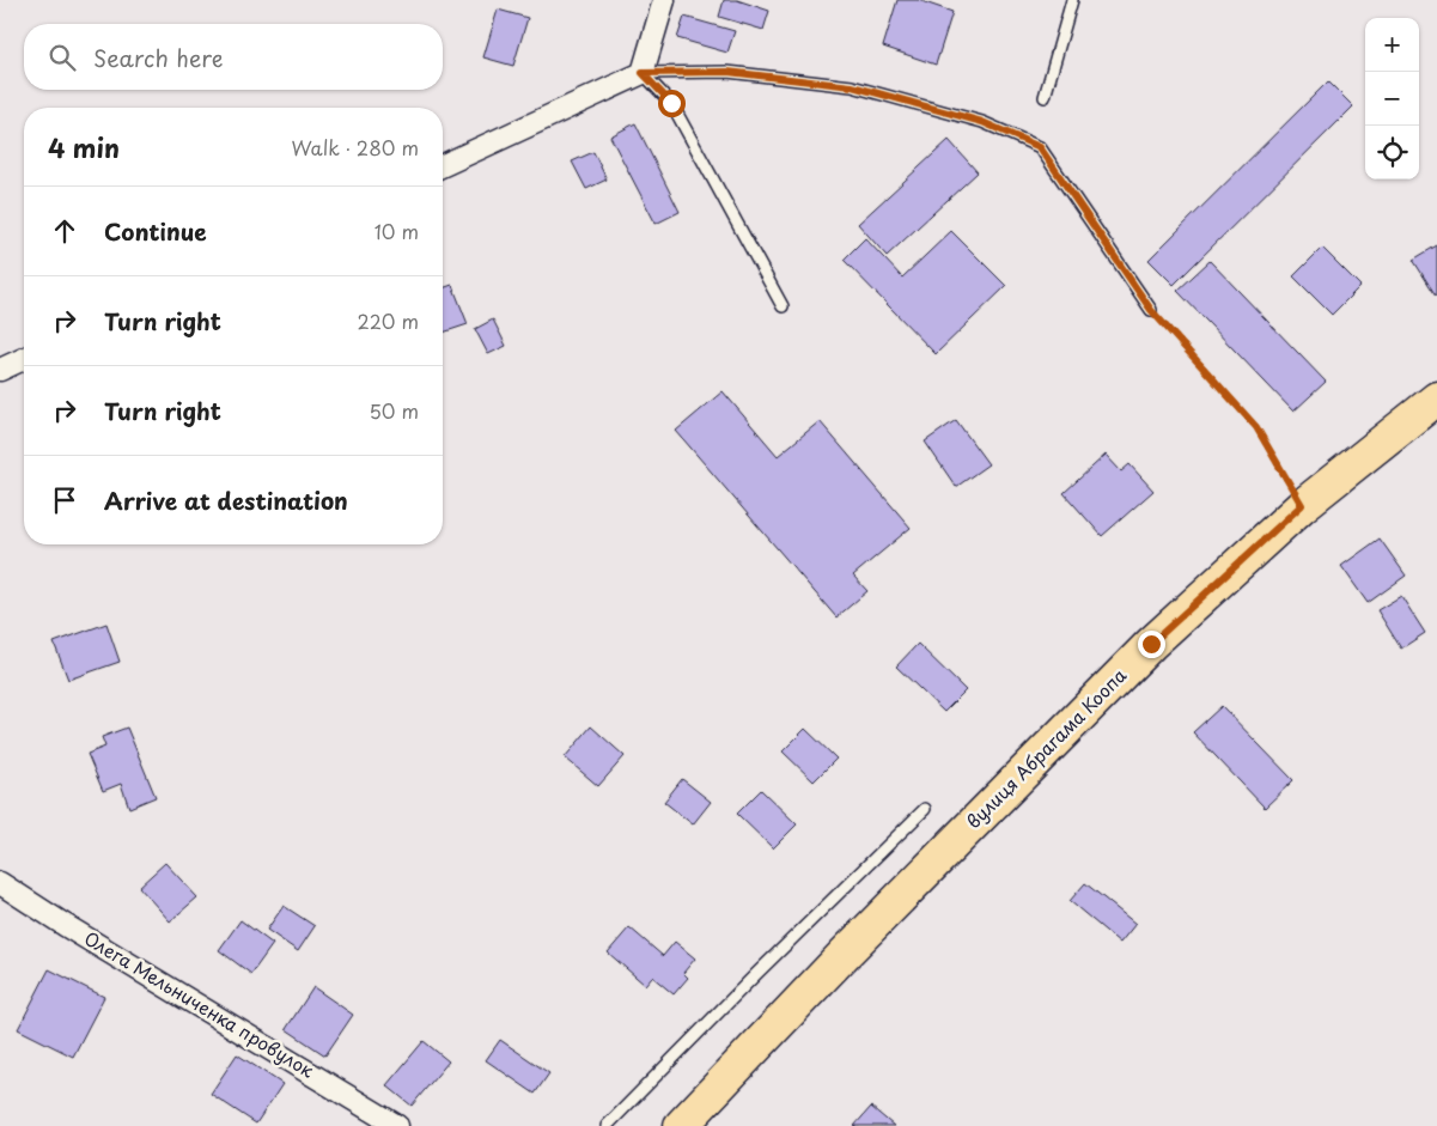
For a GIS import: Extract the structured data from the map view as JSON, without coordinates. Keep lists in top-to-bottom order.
{
  "streets": {
    "main road": ["вулиця Абрагама Коопа"],
    "street": ["Олега Мельниченка провулок"]
  },
  "page": {
    "map_buttons": ["+", "−"],
    "search": "Search here",
    "heading": ["4 min", "Walk · 280 m"],
    "list": [
      ["Continue", "10 m"],
      ["Turn right", "220 m"],
      ["Turn right", "50 m"],
      "Arrive at destination"
    ]
  }
}
